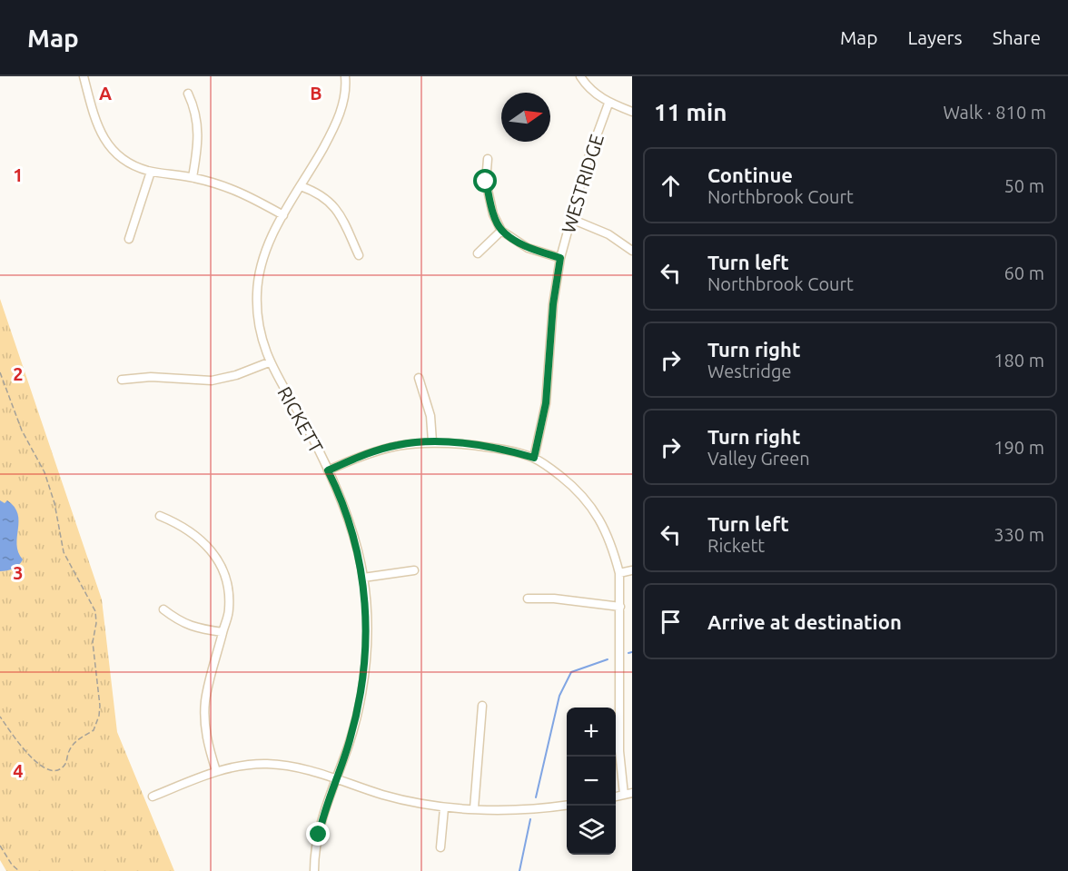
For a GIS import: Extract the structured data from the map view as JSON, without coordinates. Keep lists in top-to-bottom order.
{
  "streets": {
    "street": ["WESTRIDGE", "RICKETT"]
  },
  "north": "right",
  "page": {
    "header": "Map",
    "nav": ["Map", "Layers", "Share"],
    "heading": ["11 min", "Walk · 810 m"],
    "list": [
      ["Continue", "Northbrook Court", "50 m"],
      ["Turn left", "Northbrook Court", "60 m"],
      ["Turn right", "Westridge", "180 m"],
      ["Turn right", "Valley Green", "190 m"],
      ["Turn left", "Rickett", "330 m"],
      "Arrive at destination"
    ],
    "map_buttons": ["+", "−"]
  },
  "grid": {
    "columns": ["A", "B"],
    "rows": [
      "1",
      "2",
      "3",
      "4"
    ]
  }
}
